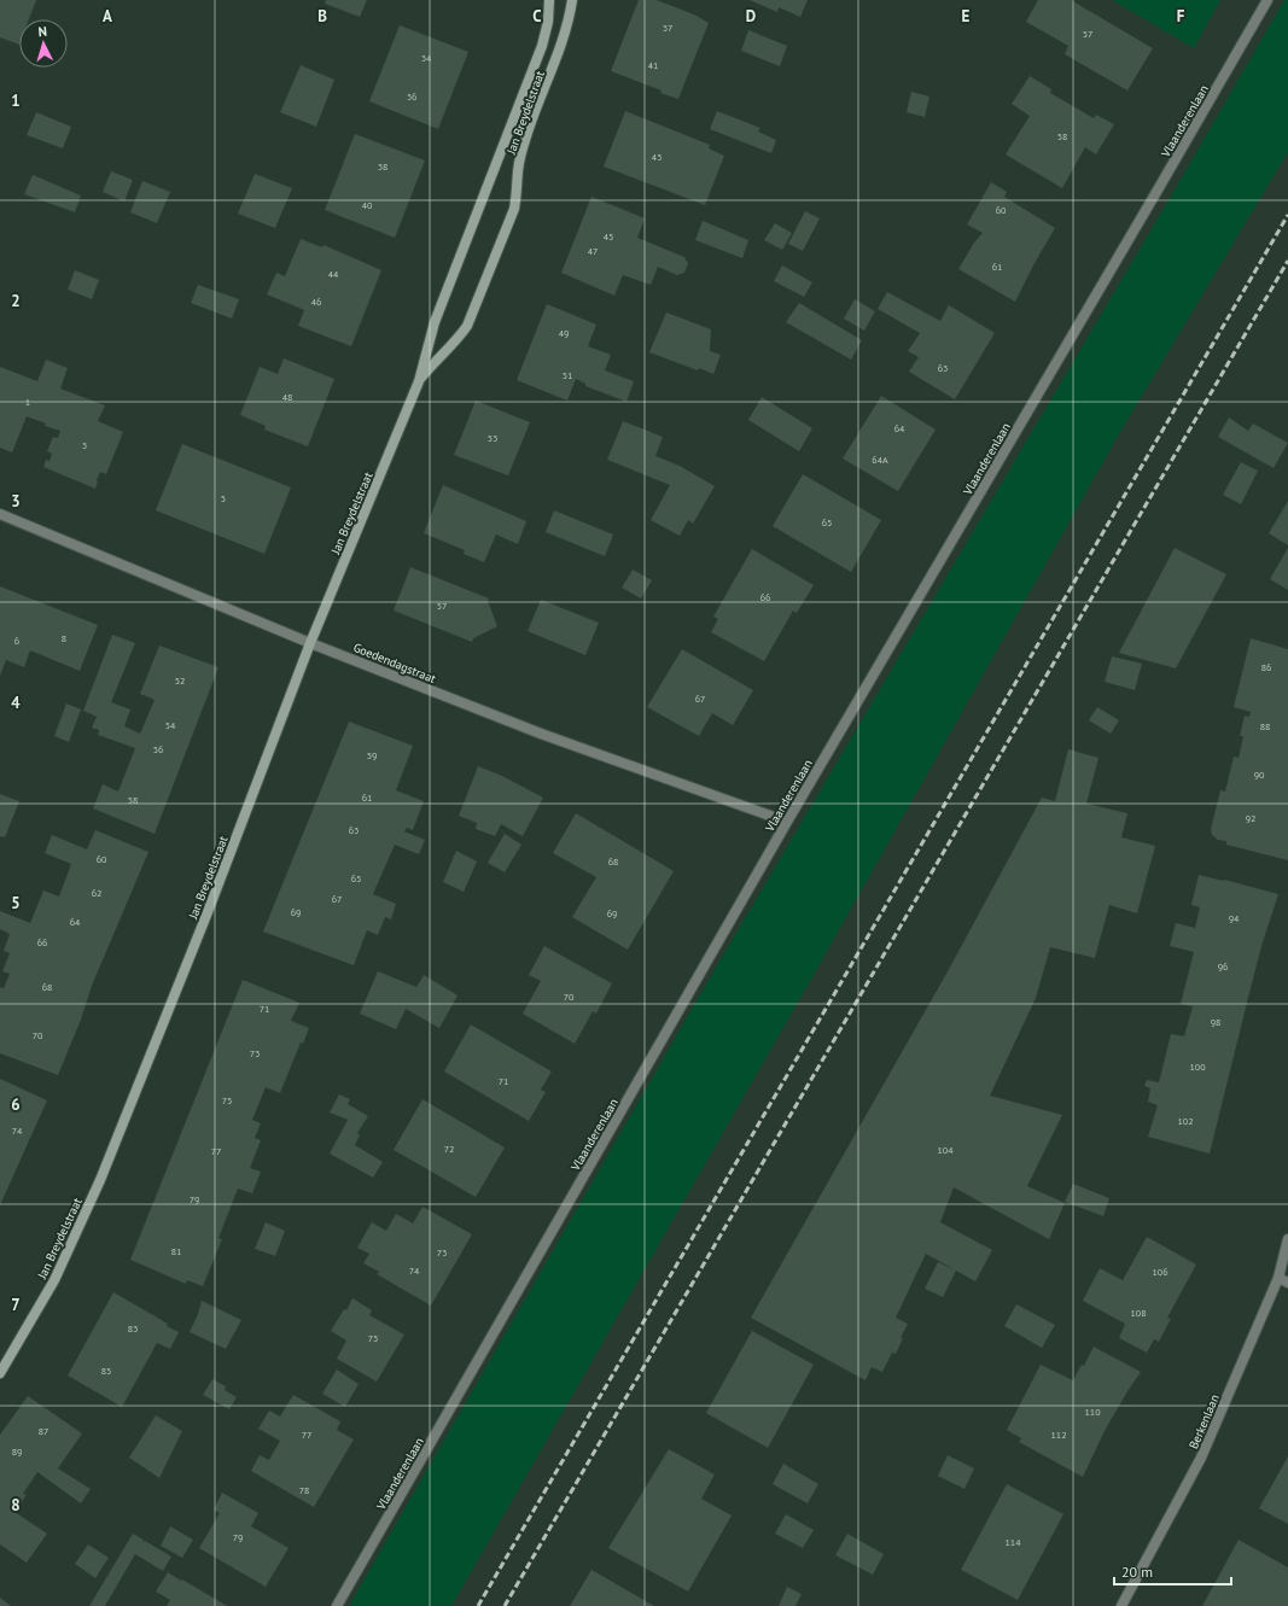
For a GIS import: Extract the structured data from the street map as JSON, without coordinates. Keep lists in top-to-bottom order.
{
  "streets": {
    "street": [
      "Jan Breydelstraat",
      "Vlaanderenlaan",
      "Goedendagstraat",
      "Berkenlaan"
    ]
  },
  "crossings": [
    ["Jan Breydelstraat", "Goedendagstraat"],
    ["Vlaanderenlaan", "Goedendagstraat"]
  ],
  "house_numbers": [
    "37",
    "57",
    "34",
    "41",
    "36",
    "58",
    "43",
    "38",
    "40",
    "60",
    "45",
    "47",
    "61",
    "44",
    "46",
    "49",
    "63",
    "51",
    "48",
    "1",
    "64",
    "53",
    "3",
    "64A",
    "5",
    "65",
    "66",
    "57",
    "8",
    "6",
    "86",
    "52",
    "67",
    "54",
    "88",
    "56",
    "59",
    "90",
    "61",
    "58",
    "92",
    "63",
    "60",
    "68",
    "65",
    "62",
    "67",
    "69",
    "69",
    "94",
    "64",
    "66",
    "96",
    "68",
    "70",
    "71",
    "98",
    "70",
    "73",
    "100",
    "71",
    "75",
    "102",
    "74",
    "72",
    "104",
    "77",
    "79",
    "81",
    "73",
    "74",
    "106",
    "108",
    "83",
    "75",
    "85",
    "110",
    "87",
    "77",
    "112",
    "89",
    "78",
    "79",
    "114"
  ],
  "scale_bar": "20 m",
  "north": "top",
  "grid": {
    "columns": [
      "A",
      "B",
      "C",
      "D",
      "E",
      "F"
    ],
    "rows": [
      "1",
      "2",
      "3",
      "4",
      "5",
      "6",
      "7",
      "8"
    ]
  }
}
